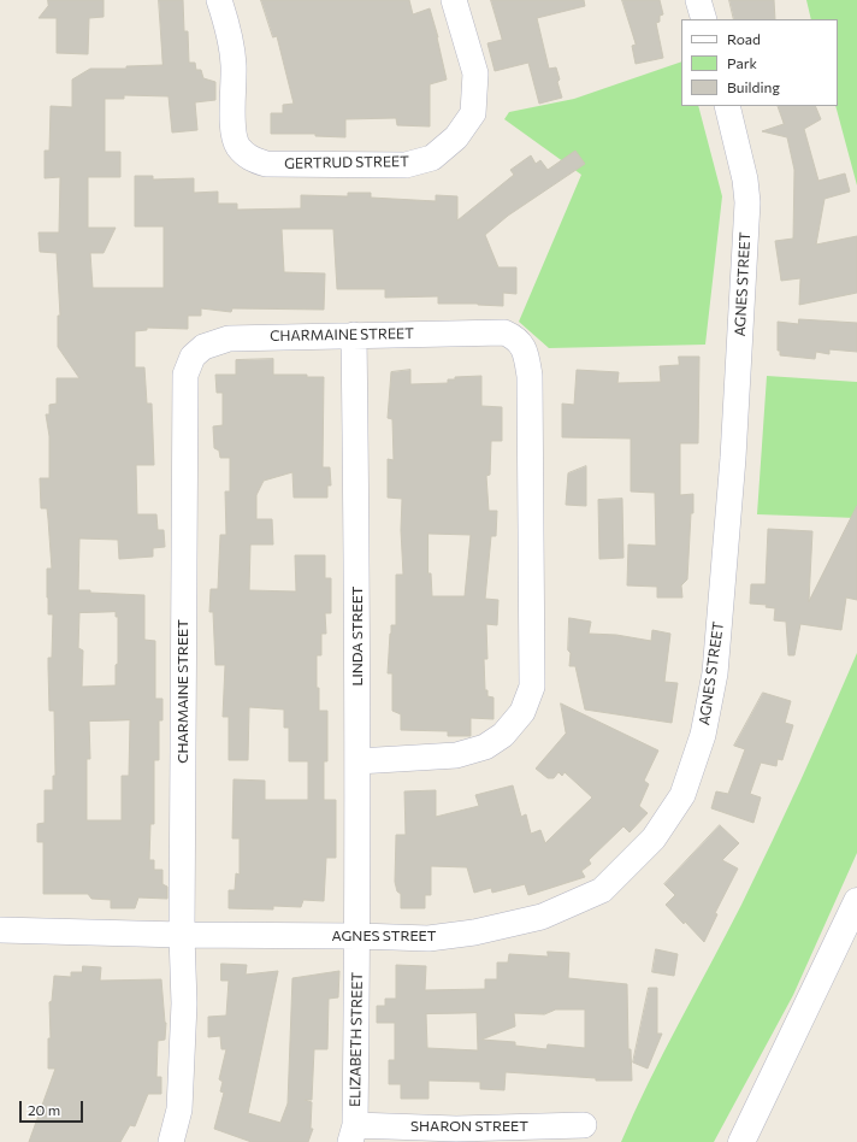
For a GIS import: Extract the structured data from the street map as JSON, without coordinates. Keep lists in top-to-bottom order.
{
  "streets": {
    "street": [
      "GERTRUD STREET",
      "AGNES STREET",
      "CHARMAINE STREET",
      "LINDA STREET",
      "ELIZABETH STREET",
      "SHARON STREET"
    ]
  },
  "crossings": [
    ["AGNES STREET", "CHARMAINE STREET"],
    ["AGNES STREET", "LINDA STREET"],
    ["AGNES STREET", "ELIZABETH STREET"],
    ["CHARMAINE STREET", "LINDA STREET"],
    ["LINDA STREET", "ELIZABETH STREET"],
    ["ELIZABETH STREET", "SHARON STREET"]
  ],
  "legend": ["Road", "Park", "Building"],
  "scale_bar": "20 m"
}
